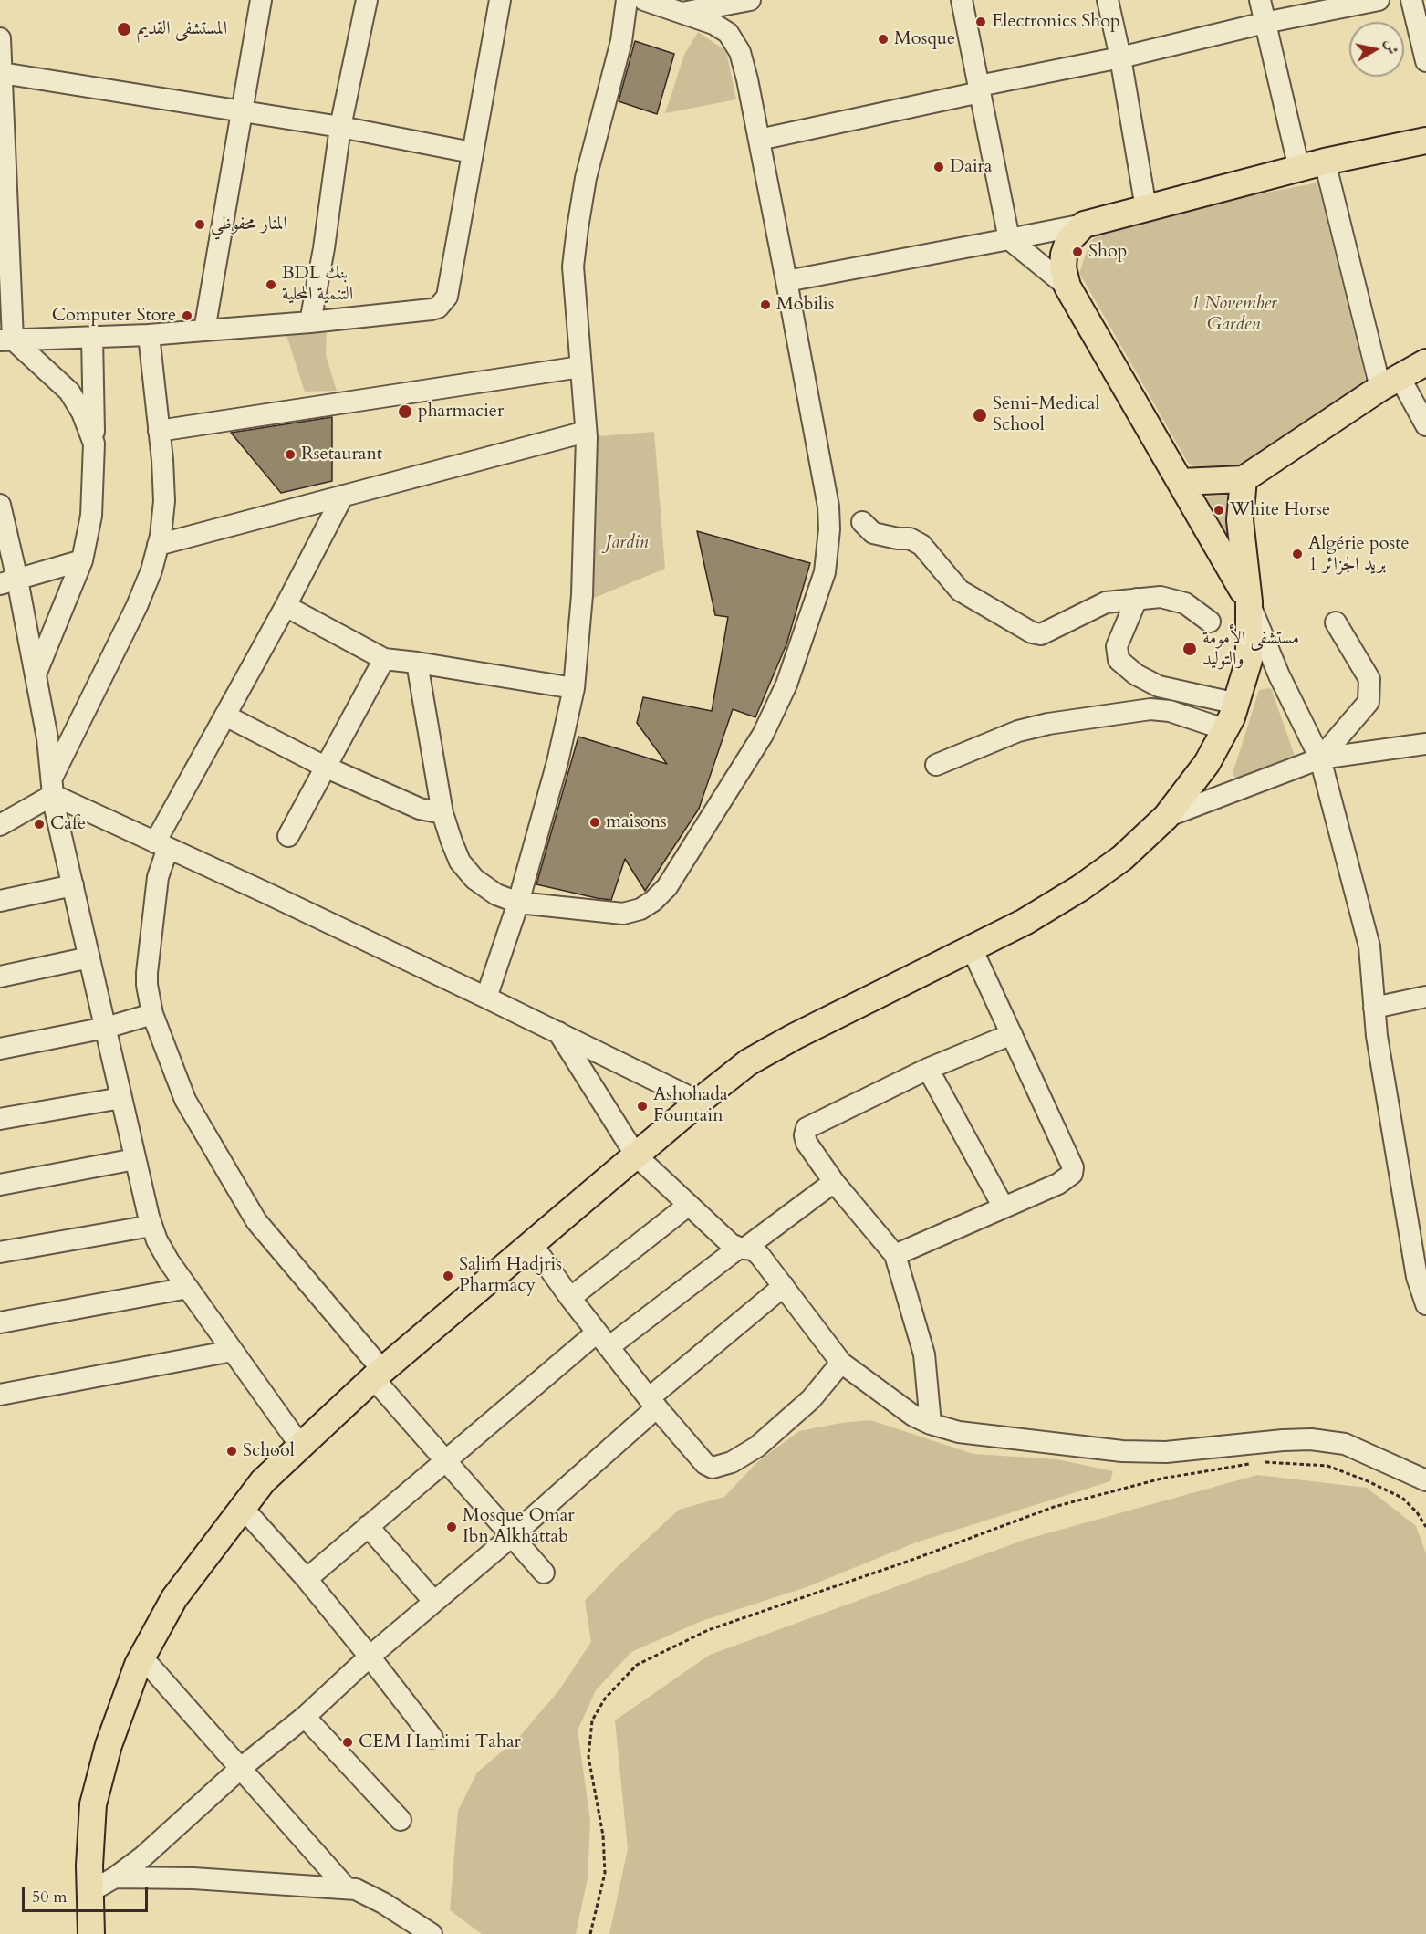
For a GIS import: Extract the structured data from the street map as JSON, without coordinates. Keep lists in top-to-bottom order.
{
  "parks": ["1 November Garden", "Jardin"],
  "places": [
    "Electronics Shop",
    "المستشفى القديم",
    "Mosque",
    "Daira",
    "المنار محفوظي",
    "Shop",
    "BDL بنك التنمية المحلية",
    "Mobilis",
    "Computer Store",
    "pharmacier",
    "Semi-Medical School",
    "Rsetaurant",
    "White Horse",
    "Algérie poste 1 بريد الجزائر",
    "مستشفى الأمومة والتوليد",
    "maisons",
    "Cafe",
    "Ashohada Fountain",
    "Salim Hadjris Pharmacy",
    "School",
    "Mosque Omar Ibn Alkhattab",
    "CEM Hamimi Tahar"
  ],
  "scale_bar": "50 m",
  "north": "right"
}
